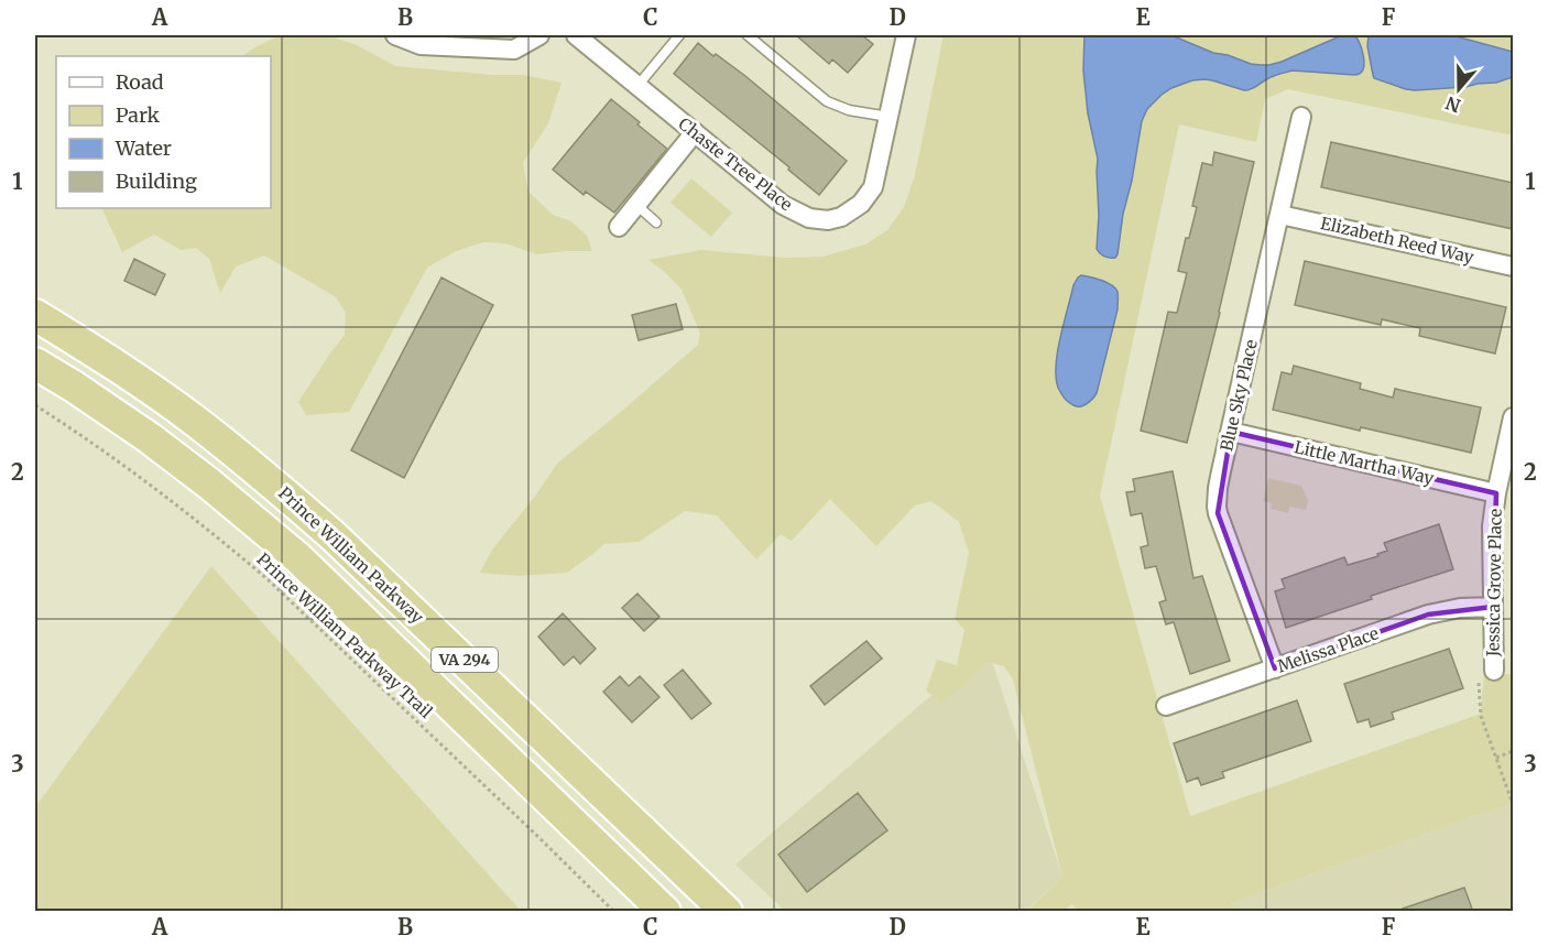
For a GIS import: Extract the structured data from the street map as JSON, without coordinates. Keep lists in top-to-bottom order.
{
  "streets": {
    "highway": ["Prince William Parkway", "VA 294"],
    "street": [
      "Chaste Tree Place",
      "Elizabeth Reed Way",
      "Blue Sky Place",
      "Little Martha Way",
      "Jessica Grove Place",
      "Melissa Place"
    ],
    "path": ["Prince William Parkway Trail"]
  },
  "crossings": [
    ["Elizabeth Reed Way", "Blue Sky Place"],
    ["Blue Sky Place", "Little Martha Way"],
    ["Blue Sky Place", "Melissa Place"],
    ["Little Martha Way", "Jessica Grove Place"],
    ["Jessica Grove Place", "Melissa Place"]
  ],
  "legend": [
    "Road",
    "Park",
    "Water",
    "Building"
  ],
  "north": "bottom",
  "grid": {
    "columns": [
      "A",
      "B",
      "C",
      "D",
      "E",
      "F"
    ],
    "rows": ["1", "2", "3"]
  }
}
